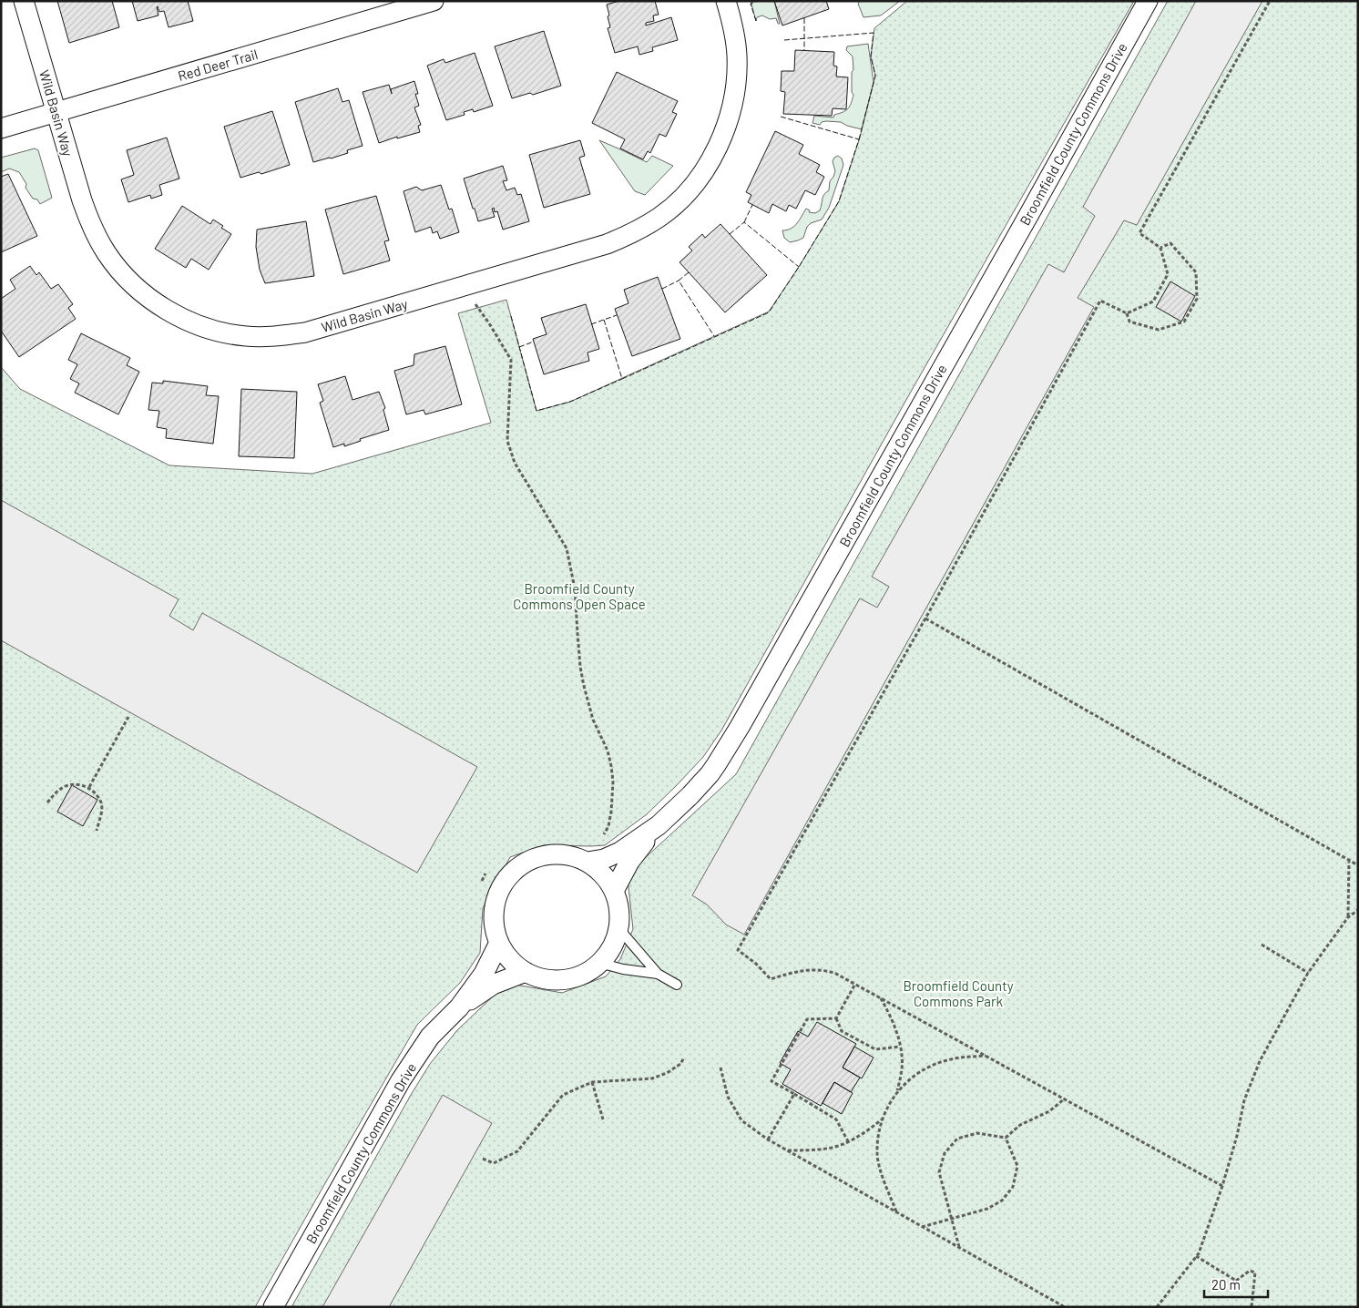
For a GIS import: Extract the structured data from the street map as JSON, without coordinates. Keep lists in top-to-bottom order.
{
  "streets": {
    "street": ["Red Deer Trail", "Wild Basin Way", "Broomfield County Commons Drive"]
  },
  "crossings": [
    ["Red Deer Trail", "Wild Basin Way"]
  ],
  "parks": ["Broomfield County Commons Open Space", "Broomfield County Commons Park"],
  "scale_bar": "20 m"
}
